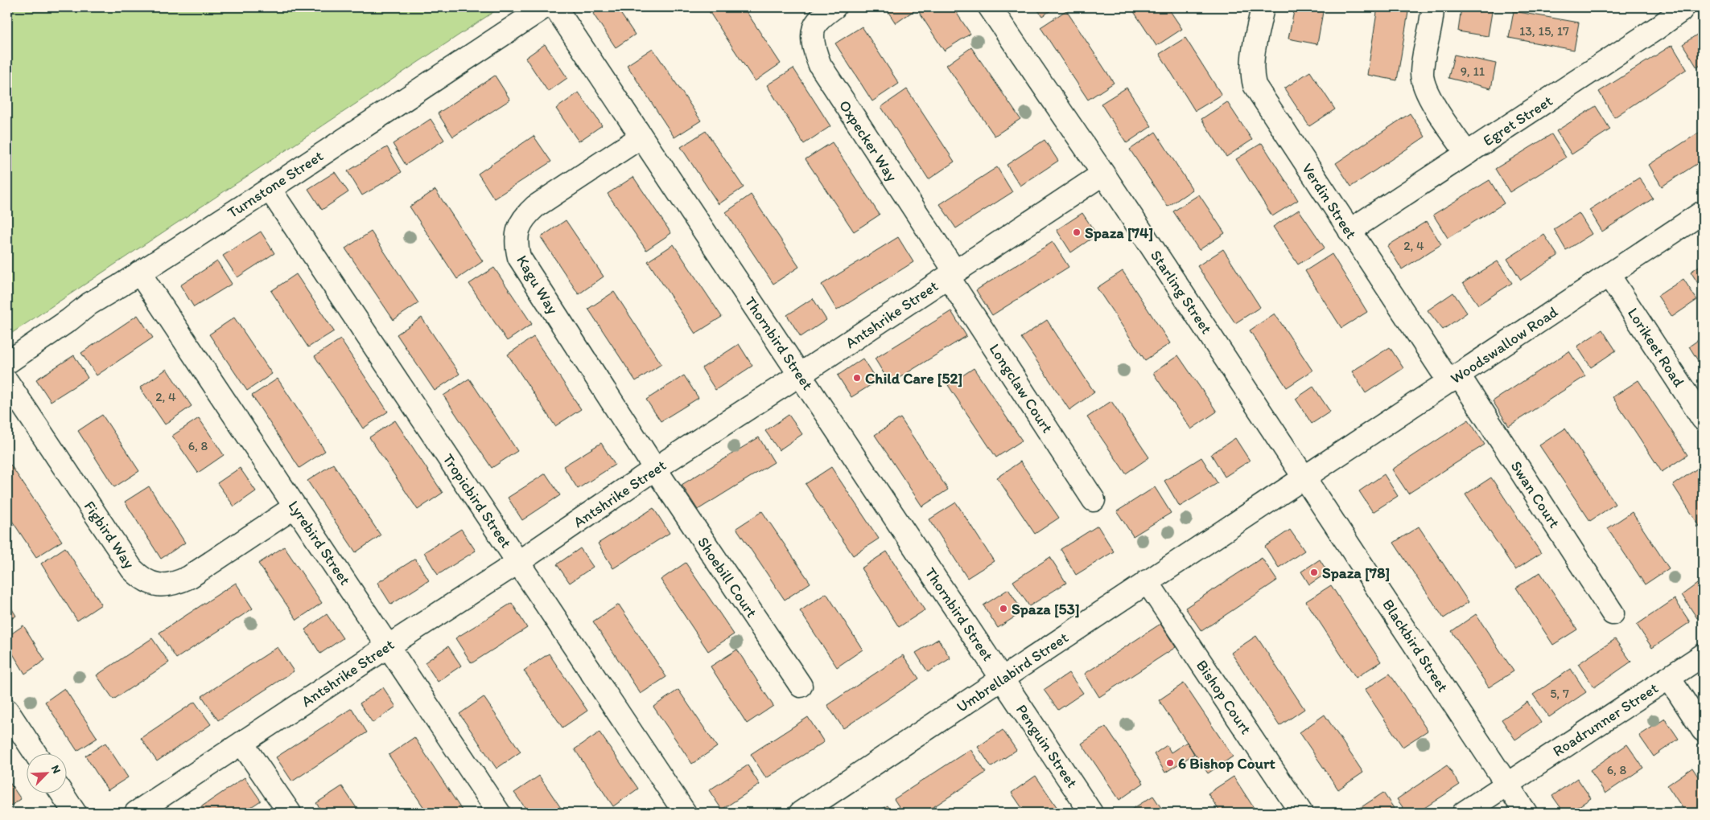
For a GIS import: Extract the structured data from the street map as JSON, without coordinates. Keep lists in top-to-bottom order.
{
  "streets": {
    "street": [
      "Egret Street",
      "Oxpecker Way",
      "Turnstone Street",
      "Verdin Street",
      "Kagu Way",
      "Starling Street",
      "Antshrike Street",
      "Thornbird Street",
      "Woodswallow Road",
      "Lorikeet Road",
      "Longclaw Court",
      "Swan Court",
      "Tropicbird Street",
      "Figbird Way",
      "Lyrebird Street",
      "Shoebill Court",
      "Blackbird Street",
      "Umbrellabird Street",
      "Bishop Court",
      "Roadrunner Street",
      "Penguin Street"
    ]
  },
  "crossings": [
    ["Egret Street", "Verdin Street"],
    ["Oxpecker Way", "Antshrike Street"],
    ["Oxpecker Way", "Longclaw Court"],
    ["Turnstone Street", "Tropicbird Street"],
    ["Turnstone Street", "Lyrebird Street"],
    ["Verdin Street", "Woodswallow Road"],
    ["Verdin Street", "Swan Court"],
    ["Kagu Way", "Antshrike Street"],
    ["Kagu Way", "Thornbird Street"],
    ["Kagu Way", "Shoebill Court"],
    ["Starling Street", "Antshrike Street"],
    ["Starling Street", "Woodswallow Road"],
    ["Starling Street", "Blackbird Street"],
    ["Starling Street", "Umbrellabird Street"],
    ["Antshrike Street", "Thornbird Street"],
    ["Antshrike Street", "Longclaw Court"],
    ["Antshrike Street", "Tropicbird Street"],
    ["Antshrike Street", "Lyrebird Street"],
    ["Antshrike Street", "Shoebill Court"],
    ["Thornbird Street", "Umbrellabird Street"],
    ["Thornbird Street", "Penguin Street"],
    ["Woodswallow Road", "Lorikeet Road"],
    ["Woodswallow Road", "Swan Court"],
    ["Woodswallow Road", "Blackbird Street"],
    ["Woodswallow Road", "Umbrellabird Street"],
    ["Figbird Way", "Lyrebird Street"],
    ["Blackbird Street", "Umbrellabird Street"],
    ["Blackbird Street", "Roadrunner Street"],
    ["Umbrellabird Street", "Bishop Court"],
    ["Umbrellabird Street", "Penguin Street"]
  ],
  "places": [
    "Spaza [74]",
    "Child Care [52]",
    "Spaza [78]",
    "Spaza [53]",
    "6 Bishop Court"
  ],
  "house_numbers": [
    "13, 15, 17",
    "9, 11",
    "2, 4",
    "2, 4",
    "6, 8",
    "5, 7",
    "6, 8"
  ],
  "north": "top right"
}
